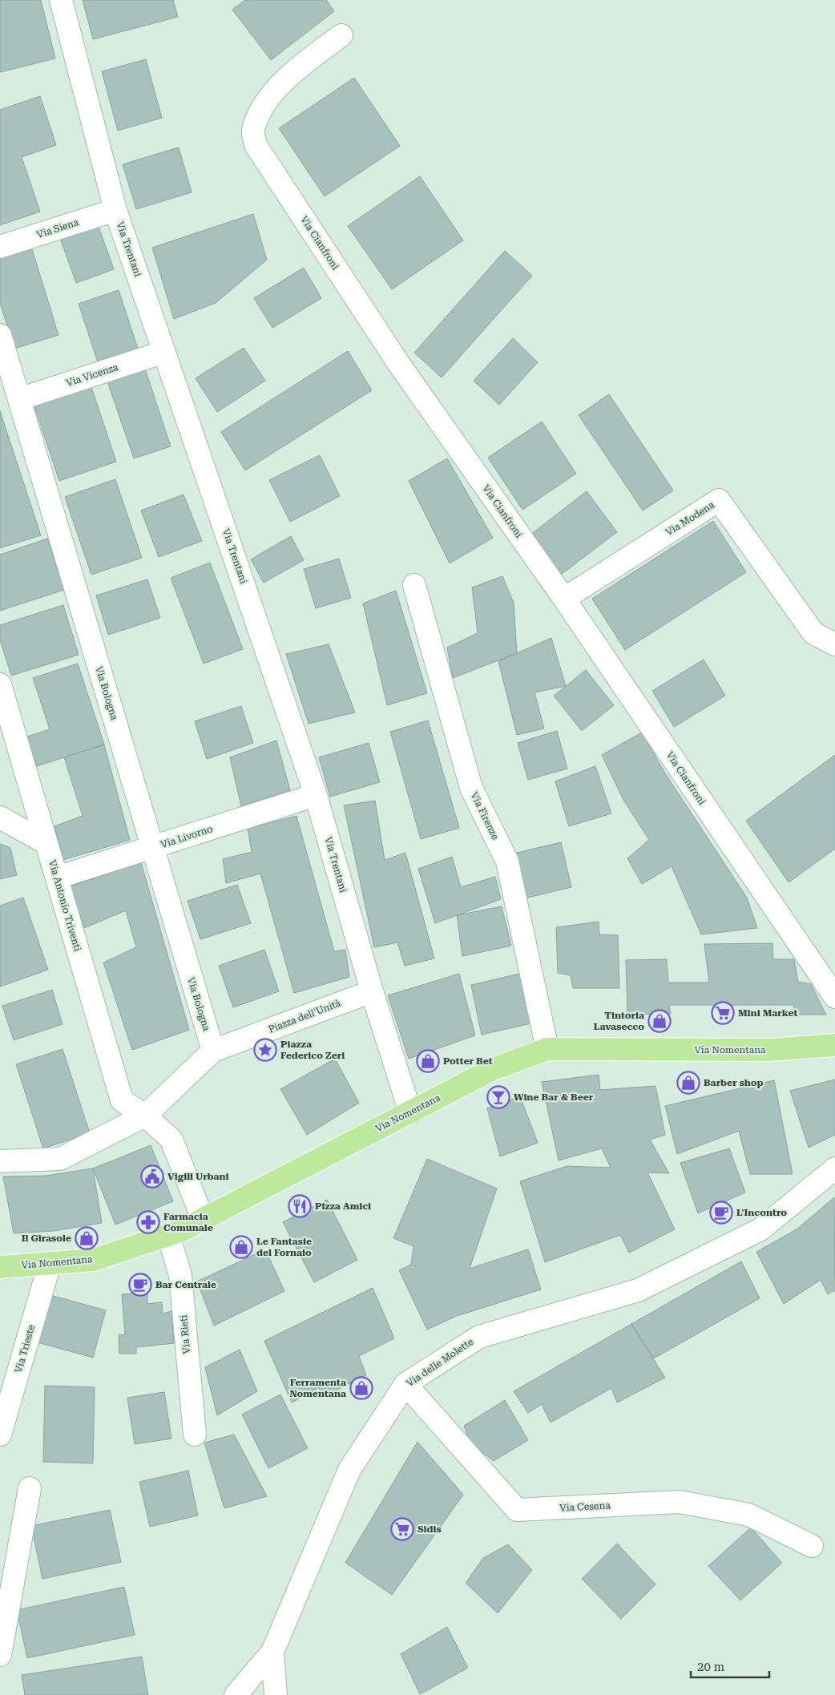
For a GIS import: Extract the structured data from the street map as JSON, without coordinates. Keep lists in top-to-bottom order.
{
  "streets": {
    "main road": ["Via Nomentana"],
    "street": [
      "Via Siena",
      "Via Cianfroni",
      "Via Trentani",
      "Via Vicenza",
      "Via Modena",
      "Via Bologna",
      "Via Firenze",
      "Via Livorno",
      "Via Antonio Triventi",
      "Piazza dell'Unità",
      "Via Rieti",
      "Via Trieste",
      "Via delle Molette",
      "Via Cesena"
    ]
  },
  "crossings": [
    ["Via Siena", "Via Trentani"],
    ["Via Cianfroni", "Via Modena"],
    ["Via Trentani", "Via Vicenza"],
    ["Via Trentani", "Via Livorno"],
    ["Via Trentani", "Piazza dell'Unità"],
    ["Via Trentani", "Via Nomentana"],
    ["Via Vicenza", "Via Bologna"],
    ["Via Bologna", "Via Livorno"],
    ["Via Bologna", "Piazza dell'Unità"],
    ["Via Firenze", "Via Nomentana"],
    ["Via Livorno", "Via Antonio Triventi"],
    ["Via Antonio Triventi", "Piazza dell'Unità"],
    ["Via Antonio Triventi", "Via Nomentana"],
    ["Via Nomentana", "Via Rieti"],
    ["Via Nomentana", "Via Trieste"],
    ["Via delle Molette", "Via Cesena"]
  ],
  "places": {
    "supermarket": ["Mini Market", "Sidis"],
    "shop": [
      "Tintoria Lavasecco",
      "Potter Bet",
      "Barber shop",
      "Il Girasole",
      "Le Fantasie del Fornaio",
      "Ferramenta Nomentana"
    ],
    "place": ["Piazza Federico Zeri"],
    "bar": ["Wine Bar & Beer"],
    "public building": ["Vigili Urbani"],
    "restaurant": ["Pizza Amici"],
    "cafe": ["L'Incontro", "Bar Centrale"],
    "pharmacy": ["Farmacia Comunale"]
  },
  "scale_bar": "20 m"
}
